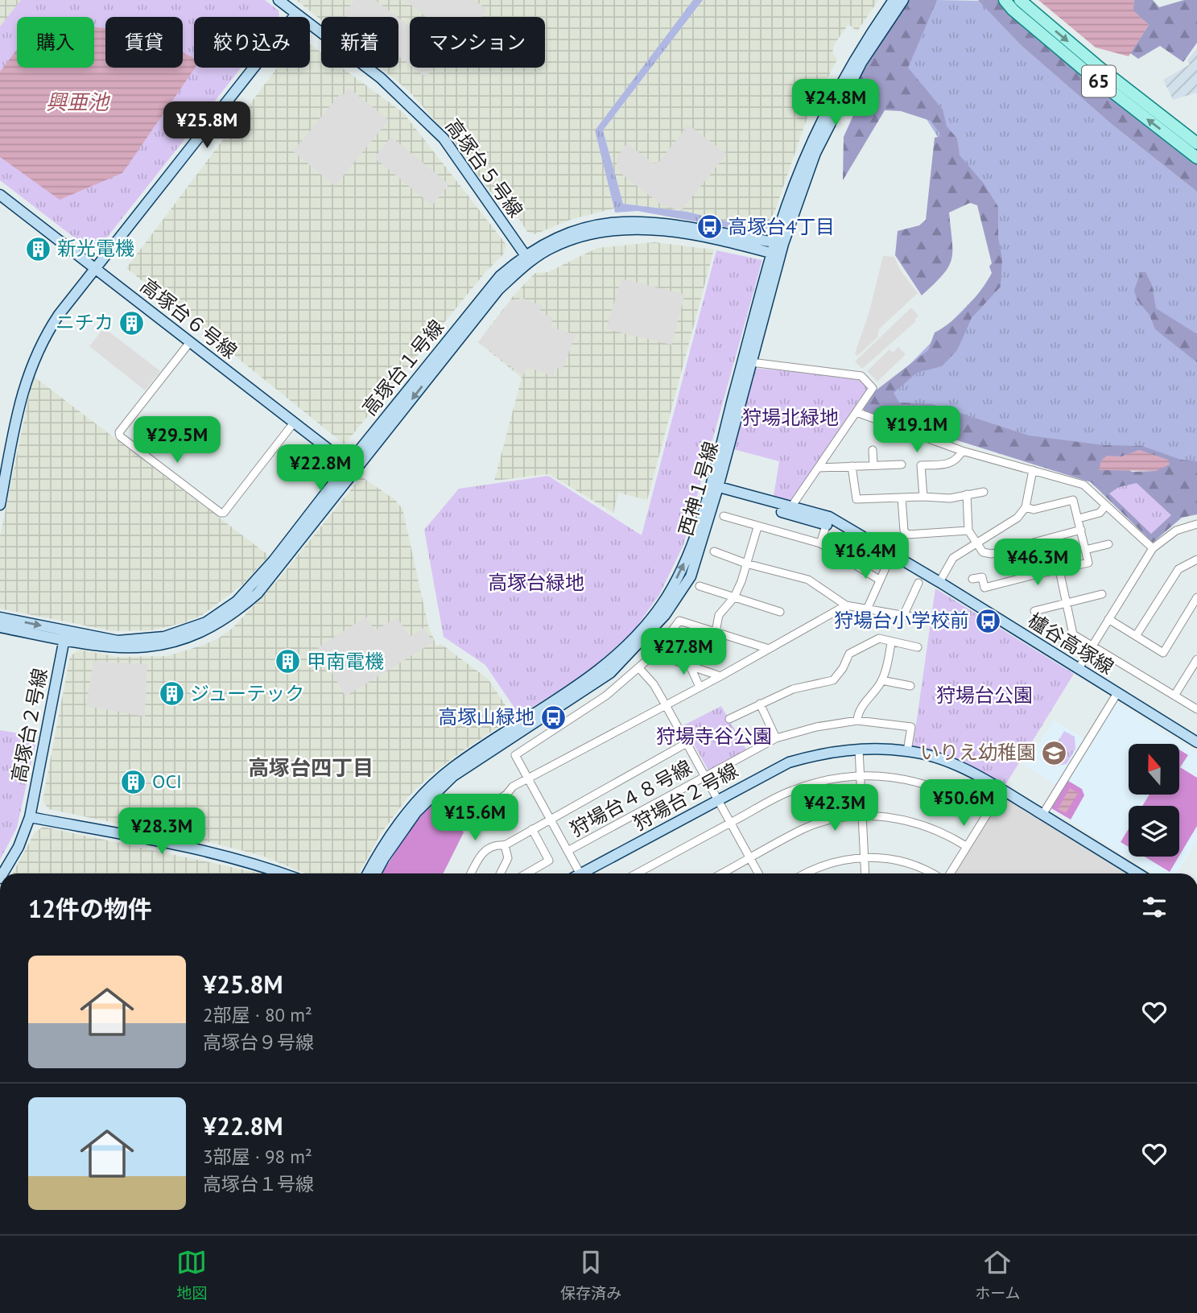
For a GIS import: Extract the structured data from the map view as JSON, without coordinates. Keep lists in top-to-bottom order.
{
  "streets": {
    "main road": ["65"],
    "street": [
      "高塚台５号線",
      "高塚台６号線",
      "高塚台１号線",
      "西神１号線",
      "櫨谷高塚線",
      "高塚台２号線",
      "狩場台２号線",
      "狩場台４８号線"
    ]
  },
  "crossings": [
    ["高塚台５号線", "高塚台１号線"],
    ["高塚台６号線", "高塚台１号線"],
    ["高塚台１号線", "西神１号線"],
    ["高塚台１号線", "高塚台２号線"],
    ["西神１号線", "櫨谷高塚線"],
    ["狩場台２号線", "狩場台４８号線"]
  ],
  "districts": ["高塚台四丁目"],
  "water": ["興亜池"],
  "parks": [
    "狩場北緑地",
    "高塚台緑地",
    "狩場台公園",
    "狩場寺谷公園"
  ],
  "places": {
    "bus stop": ["高塚台4丁目", "狩場台小学校前", "高塚山緑地"],
    "building": [
      "新光電機",
      "ニチカ",
      "甲南電機",
      "ジューテック",
      "OCI"
    ],
    "school or university": ["いりえ幼稚園"]
  },
  "north": "top",
  "page": {
    "chip": [
      "購入",
      "賃貸",
      "絞り込み",
      "新着",
      "マンション"
    ],
    "price": [
      "¥24.8M",
      "¥25.8M",
      "¥19.1M",
      "¥29.5M",
      "¥22.8M",
      "¥16.4M",
      "¥46.3M",
      "¥27.8M",
      "¥50.6M",
      "¥42.3M",
      "¥15.6M",
      "¥28.3M"
    ],
    "heading": "12件の物件",
    "list": [
      {
        "name": "¥25.8M",
        "note": "2部屋 · 80 m² · 高塚台９号線"
      },
      {
        "name": "¥22.8M",
        "note": "3部屋 · 98 m² · 高塚台１号線"
      }
    ],
    "tabs": ["地図", "保存済み", "ホーム"]
  }
}
